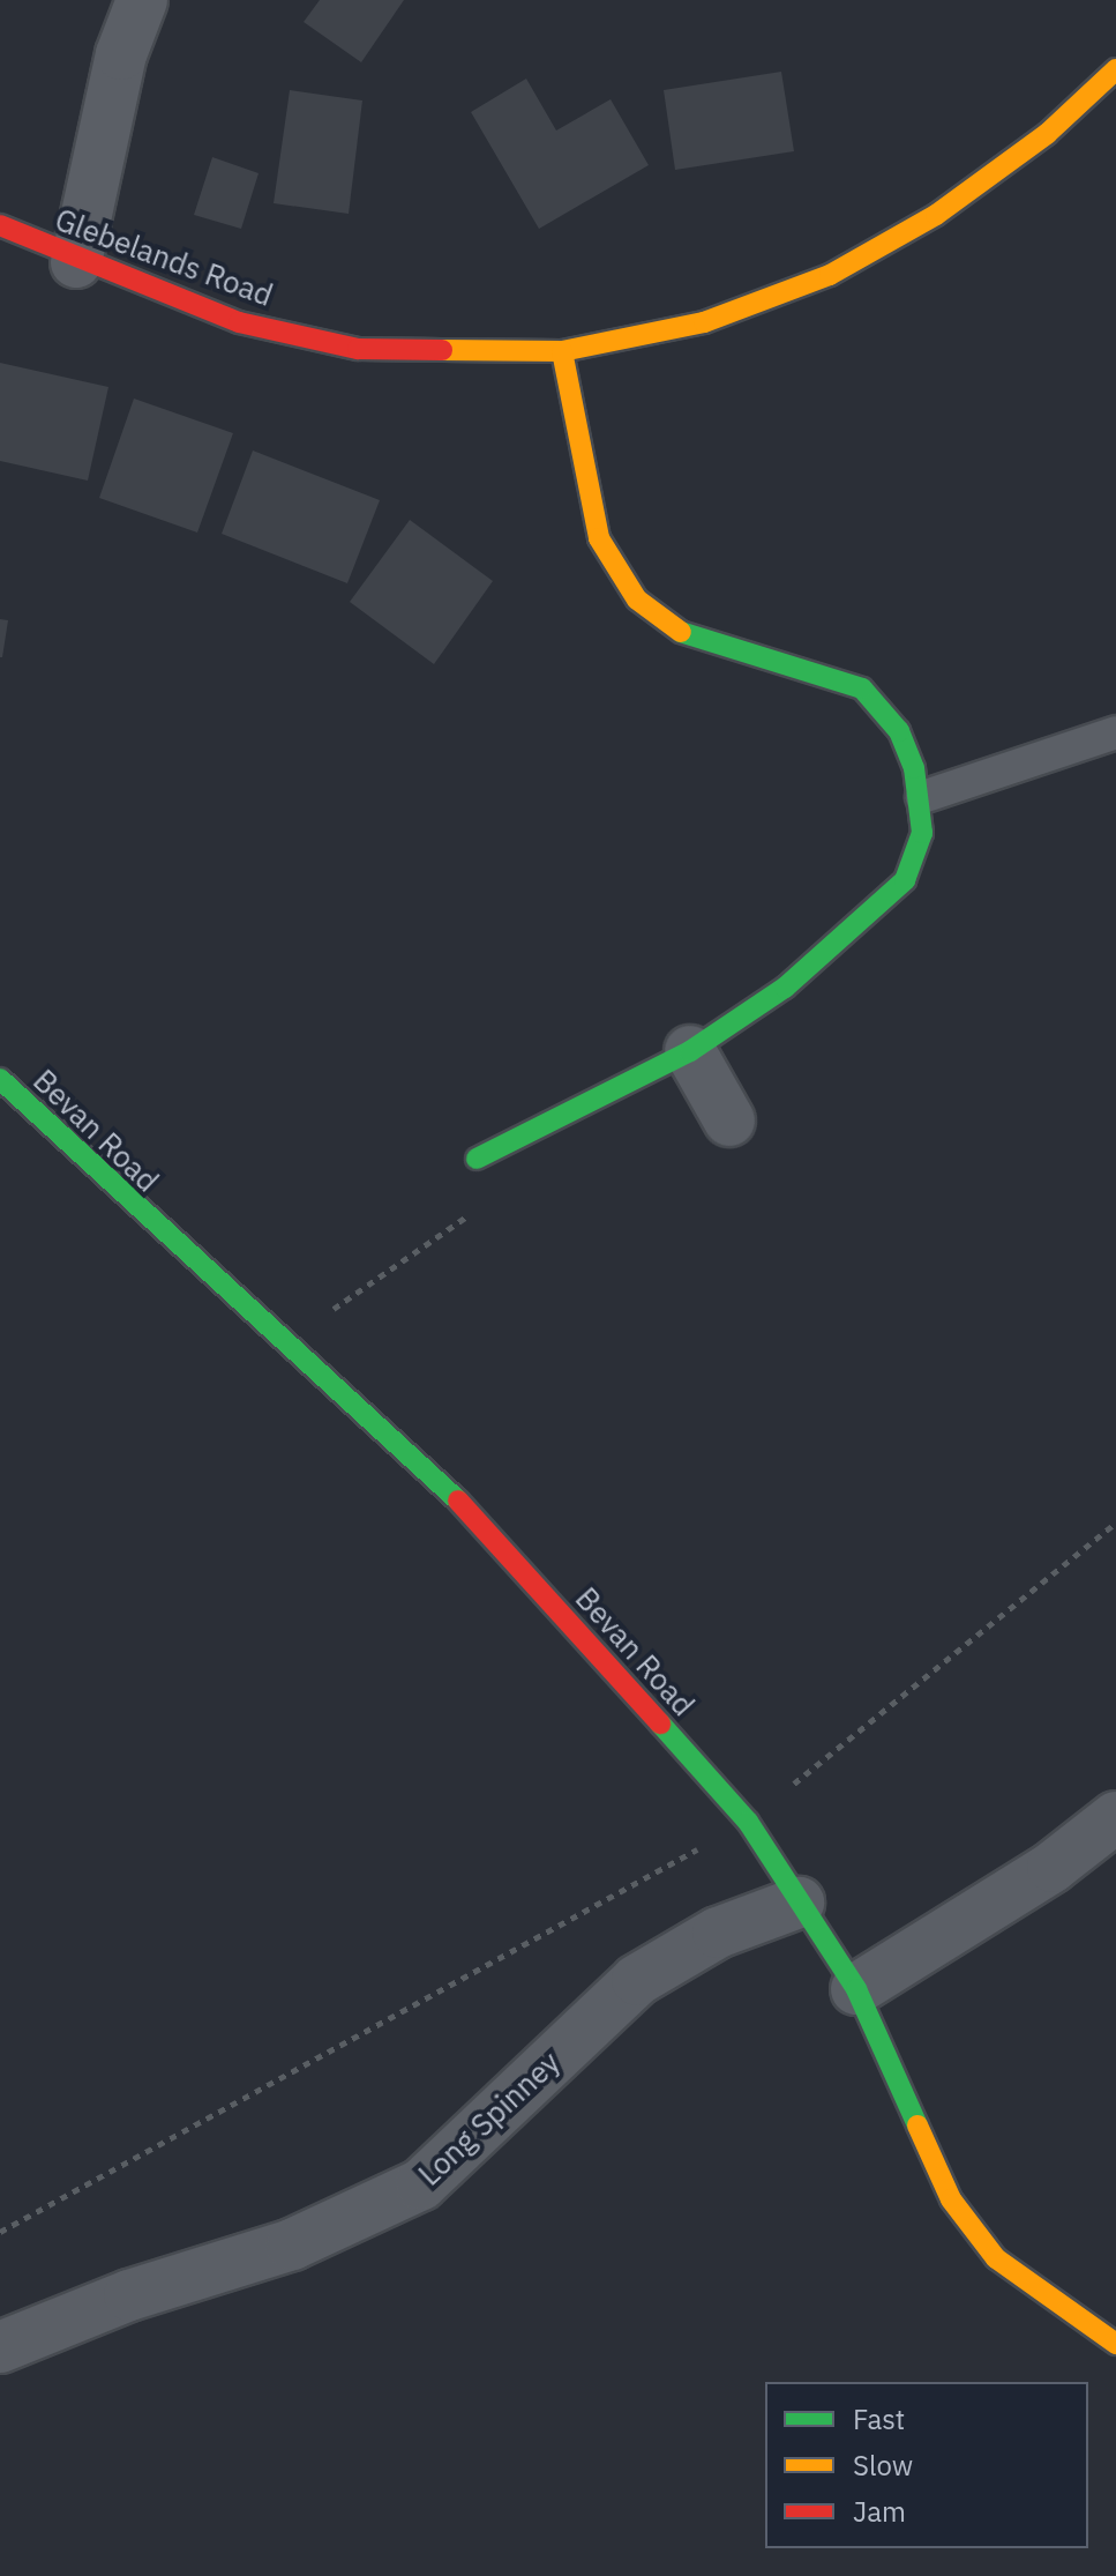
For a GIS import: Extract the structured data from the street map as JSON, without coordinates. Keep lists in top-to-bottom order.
{
  "streets": {
    "street": ["Glebelands Road", "Bevan Road", "Long Spinney"]
  },
  "crossings": [
    ["Bevan Road", "Long Spinney"]
  ],
  "legend": ["Fast", "Slow", "Jam"]
}
